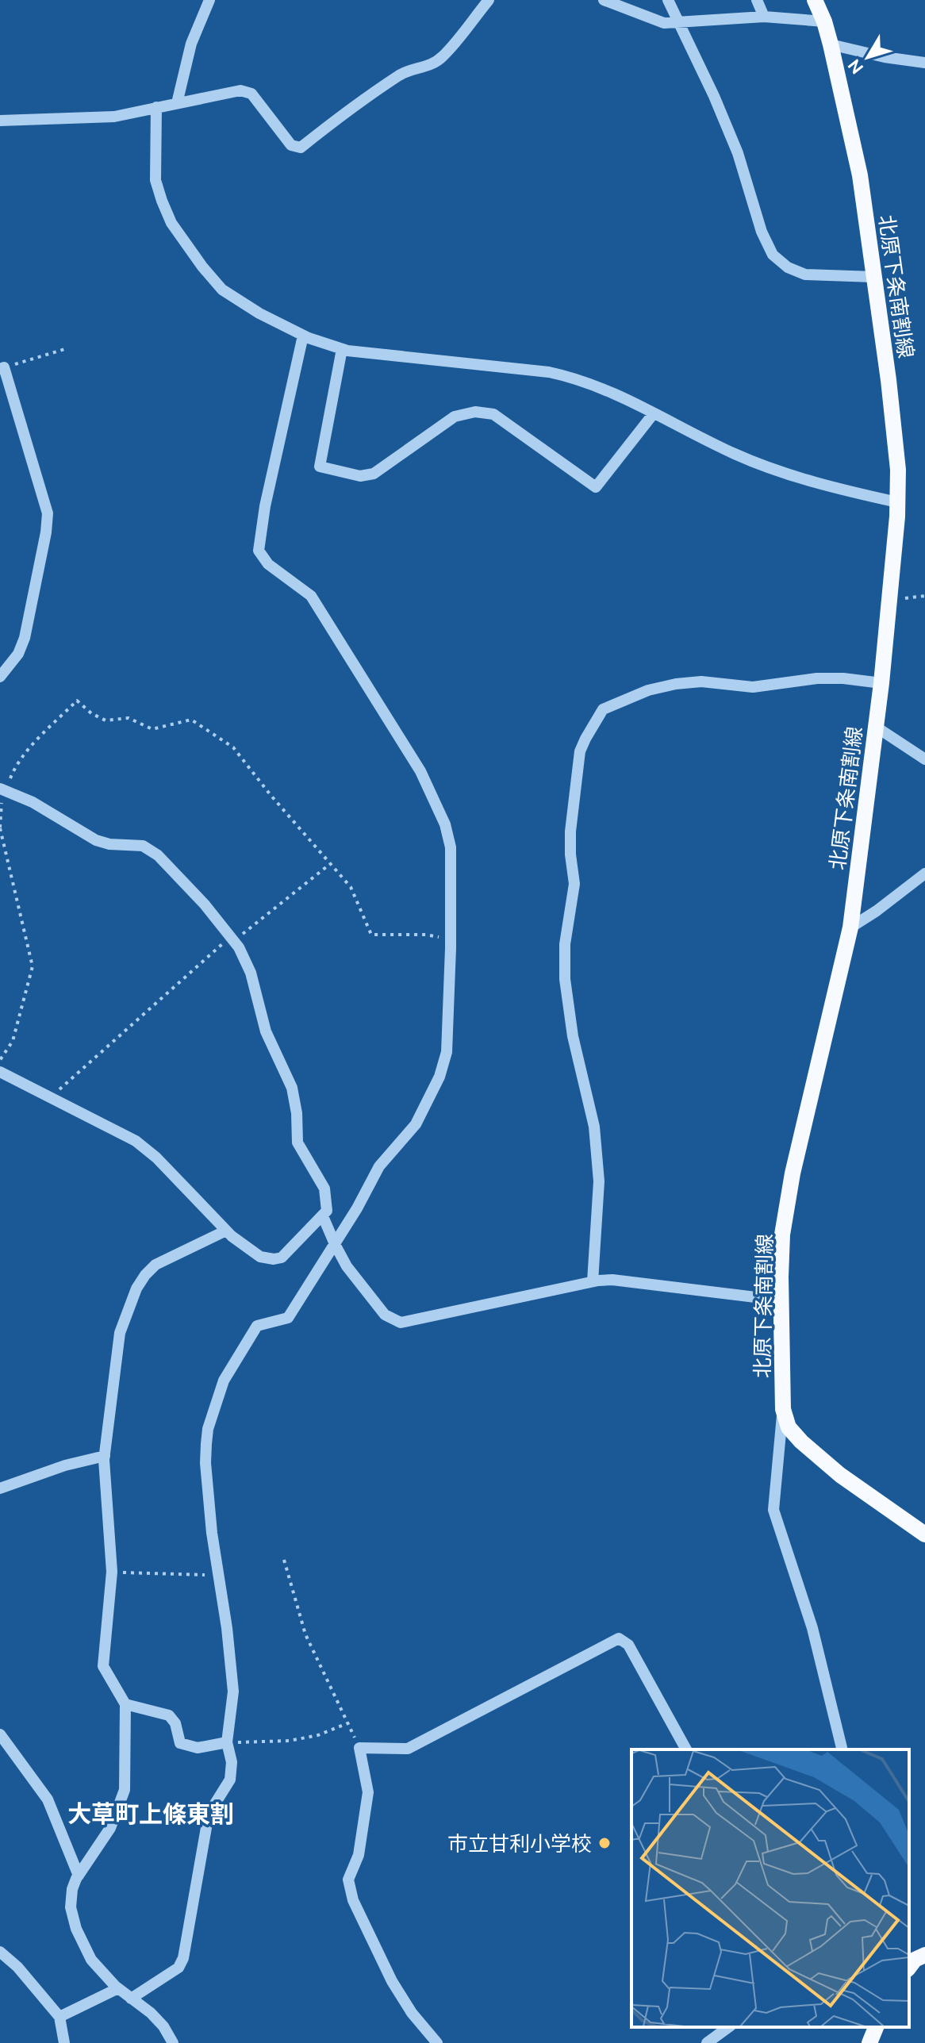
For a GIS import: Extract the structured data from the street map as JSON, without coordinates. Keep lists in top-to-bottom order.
{
  "streets": {
    "main road": ["北原下条南割線"]
  },
  "districts": ["大草町上條東割"],
  "places": ["市立甘利小学校"],
  "north": "bottom left"
}
